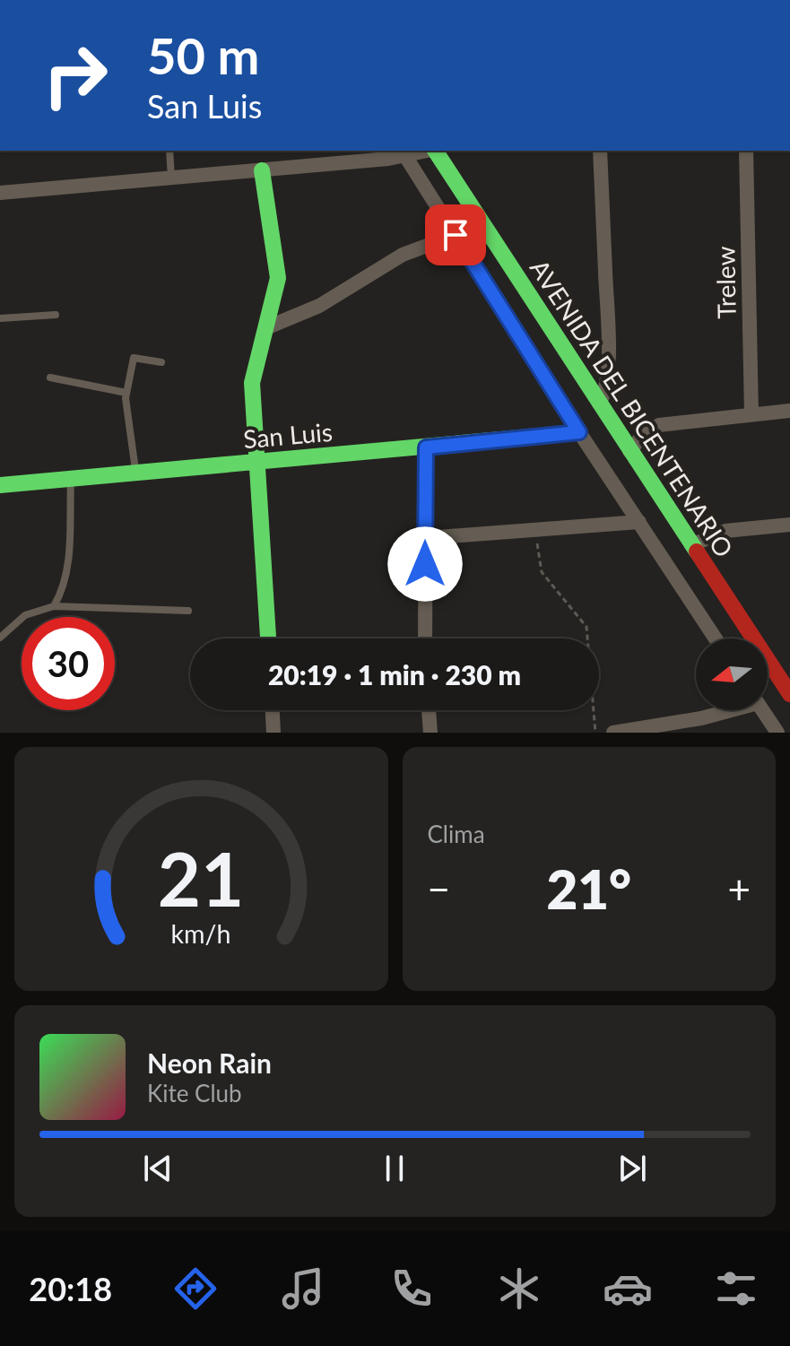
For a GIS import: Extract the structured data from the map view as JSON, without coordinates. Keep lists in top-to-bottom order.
{
  "streets": {
    "street": ["Trelew", "AVENIDA DEL BICENTENARIO", "San Luis"]
  },
  "north": "left",
  "page": {
    "turn": ["50 m", "San Luis"],
    "limit": "30",
    "trip": "20:19 · 1 min · 230 m",
    "tile": "Clima",
    "heat": ["−", "21°", "+"],
    "song": ["Neon Rain", "Kite Club"],
    "tabs": "20:18",
    "gauge": ["21", "km/h"]
  }
}
